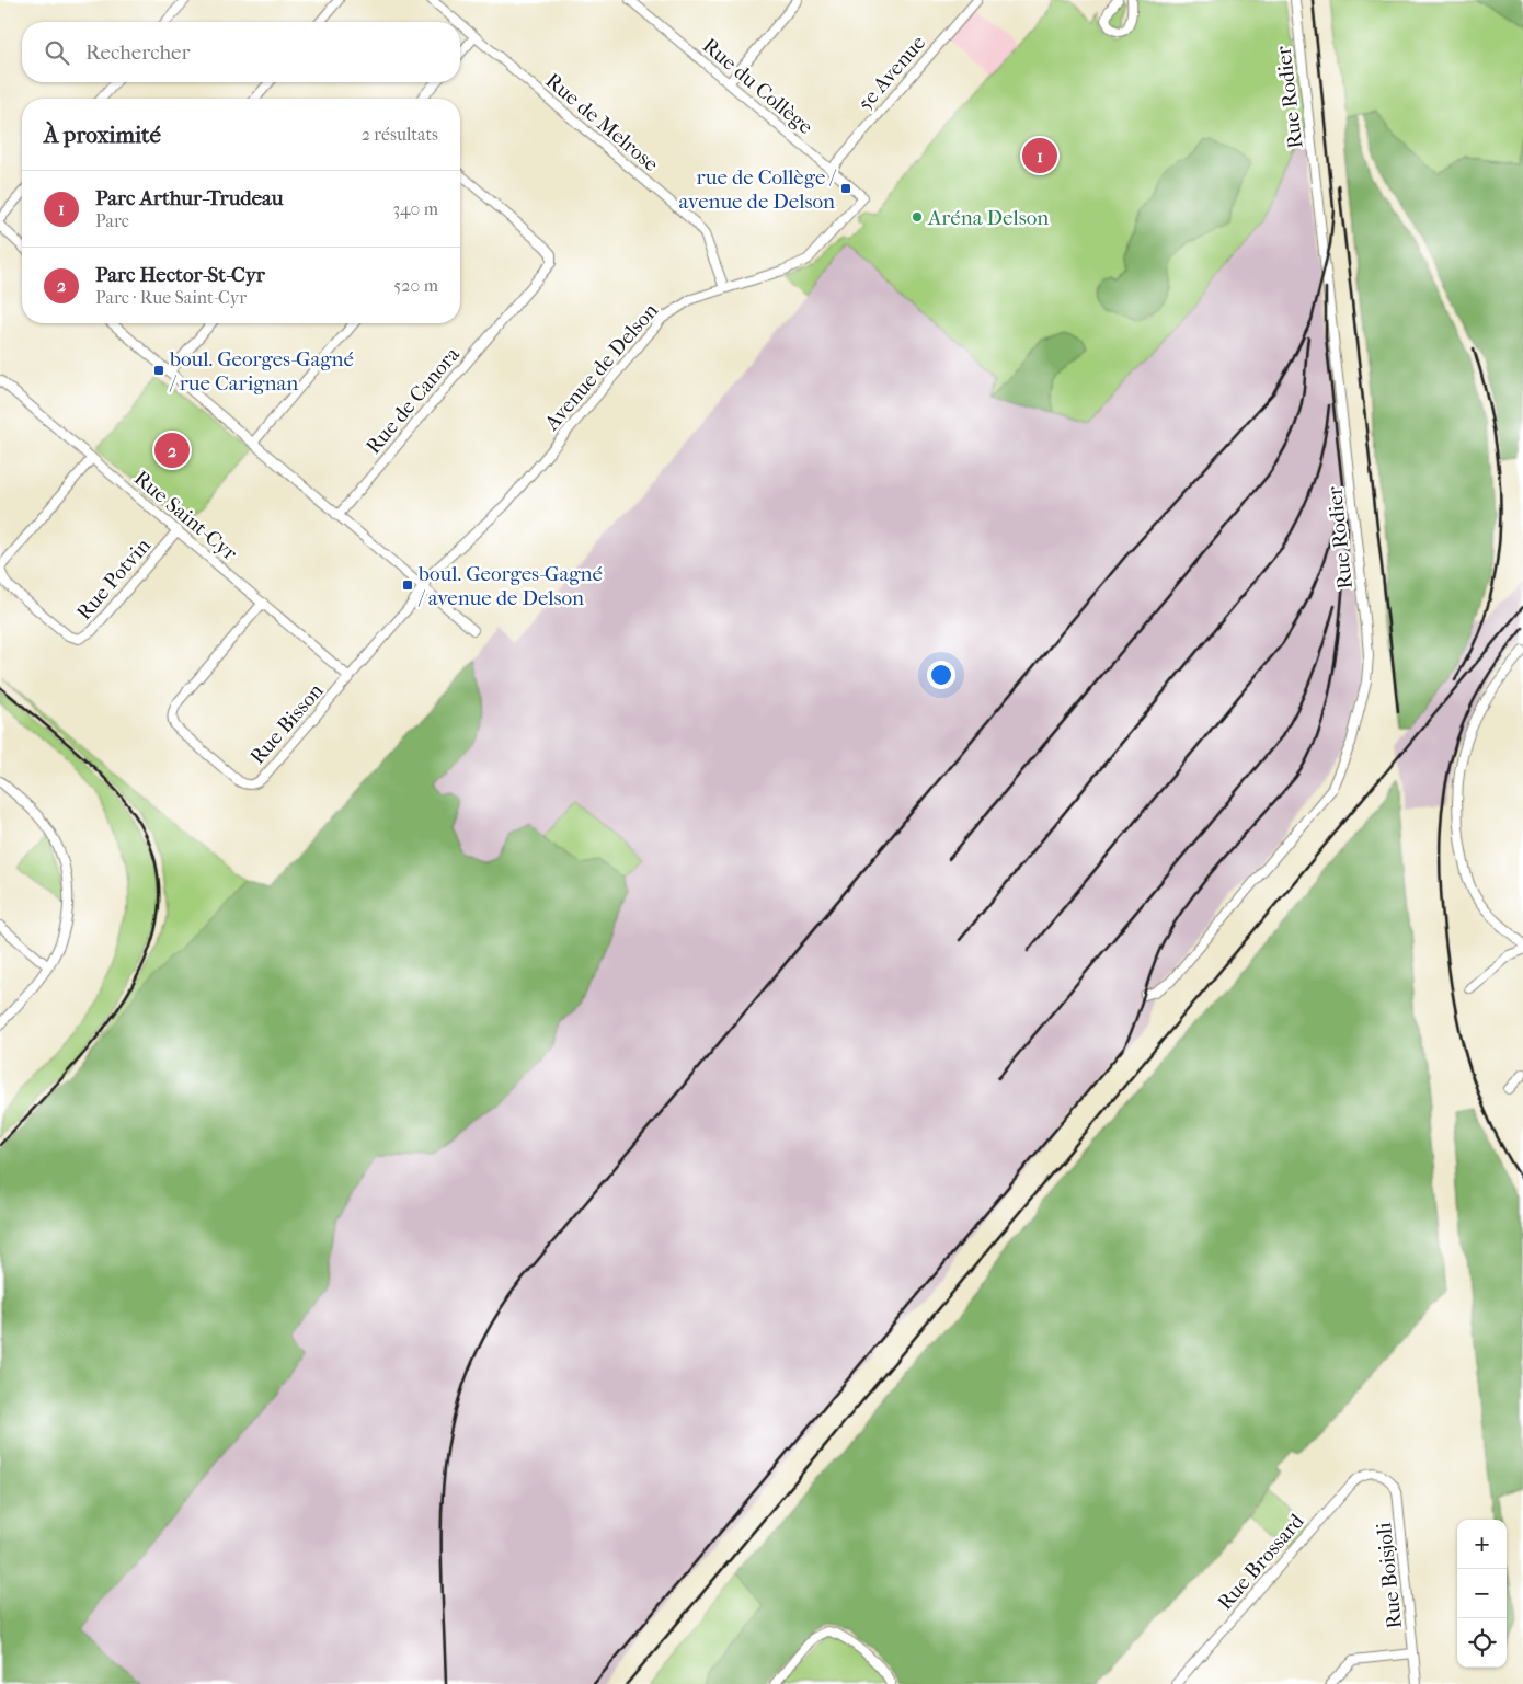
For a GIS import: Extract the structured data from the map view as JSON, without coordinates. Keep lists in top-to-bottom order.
{
  "streets": {
    "street": [
      "5e Avenue",
      "Rue du Collège",
      "Rue Rodier",
      "Rue de Melrose",
      "Avenue de Delson",
      "Rue de Canora",
      "Rue Saint-Cyr",
      "Rue Potvin",
      "Rue Bisson",
      "Rue Brossard",
      "Rue Boisjoli"
    ]
  },
  "crossings": [
    ["5e Avenue", "Rue du Collège"],
    ["Rue du Collège", "Avenue de Delson"],
    ["Rue de Melrose", "Avenue de Delson"],
    ["Avenue de Delson", "Rue Bisson"],
    ["Rue Saint-Cyr", "Rue Potvin"],
    ["Rue Saint-Cyr", "Rue Bisson"],
    ["Rue Brossard", "Rue Boisjoli"]
  ],
  "places": {
    "transit": ["rue de Collège / avenue de Delson", "boul. Georges-Gagné / rue Carignan", "boul. Georges-Gagné / avenue de Delson"],
    "other": ["Aréna Delson"]
  },
  "page": {
    "search": "Rechercher",
    "heading": ["À proximité", "2 résultats"],
    "pins": ["1", "2"],
    "list": [
      {
        "mark": "1",
        "name": "Parc Arthur-Trudeau",
        "note": "Parc",
        "value": "340 m"
      },
      {
        "mark": "2",
        "name": "Parc Hector-St-Cyr",
        "note": "Parc · Rue Saint-Cyr",
        "value": "520 m"
      }
    ],
    "map_buttons": ["+", "−"]
  }
}
